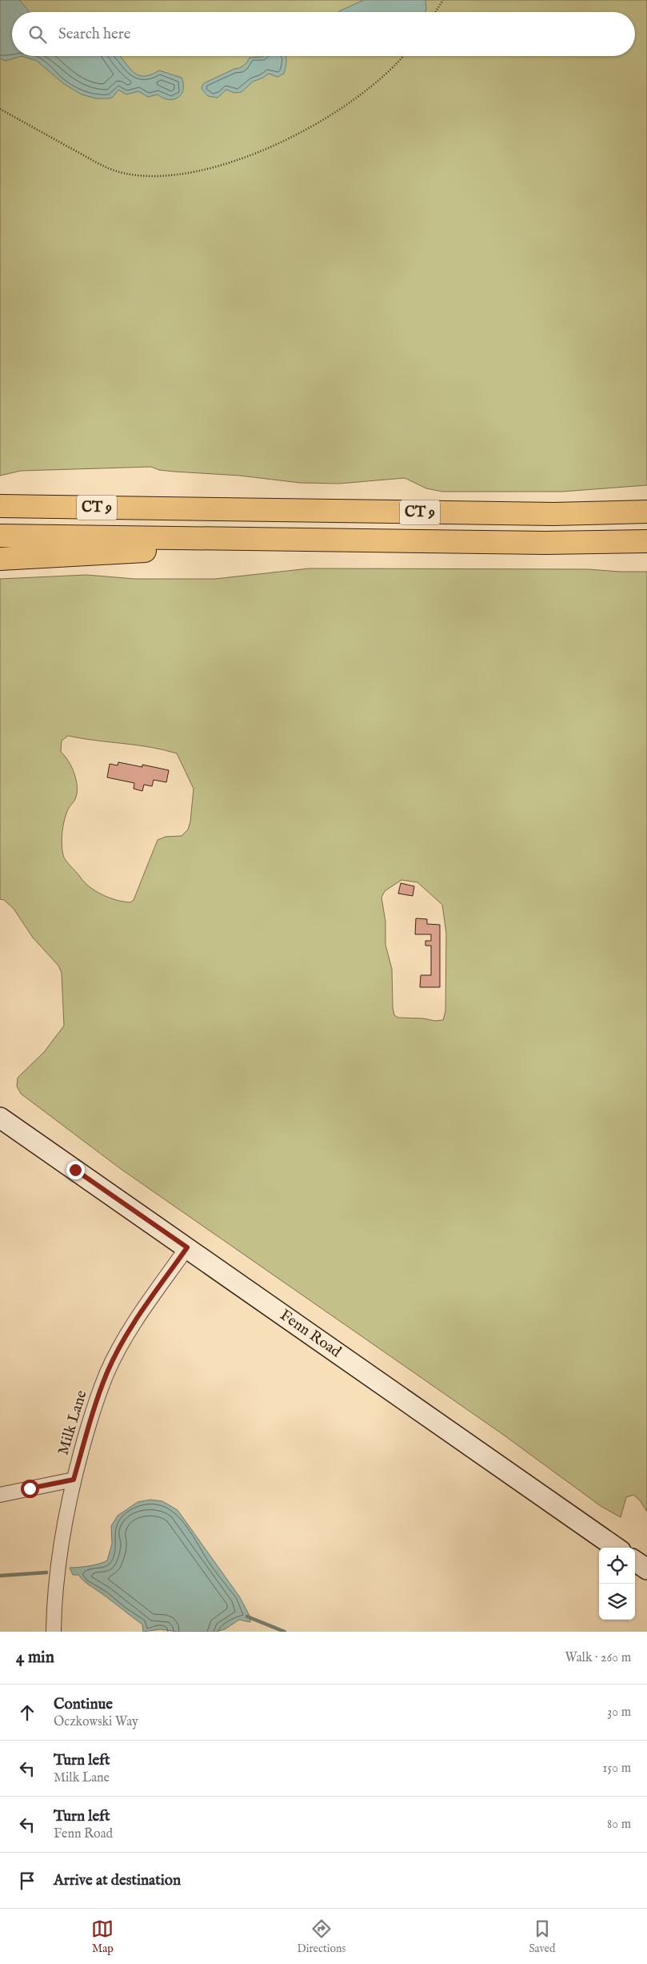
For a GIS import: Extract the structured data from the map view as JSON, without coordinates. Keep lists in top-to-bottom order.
{
  "streets": {
    "highway": ["CT 9"],
    "street": ["Fenn Road", "Milk Lane"]
  },
  "crossings": [
    ["Fenn Road", "Milk Lane"]
  ],
  "page": {
    "search": "Search here",
    "heading": ["4 min", "Walk · 260 m"],
    "list": [
      ["Continue", "Oczkowski Way", "30 m"],
      ["Turn left", "Milk Lane", "150 m"],
      ["Turn left", "Fenn Road", "80 m"],
      "Arrive at destination"
    ],
    "nav": ["Map", "Directions", "Saved"]
  }
}
